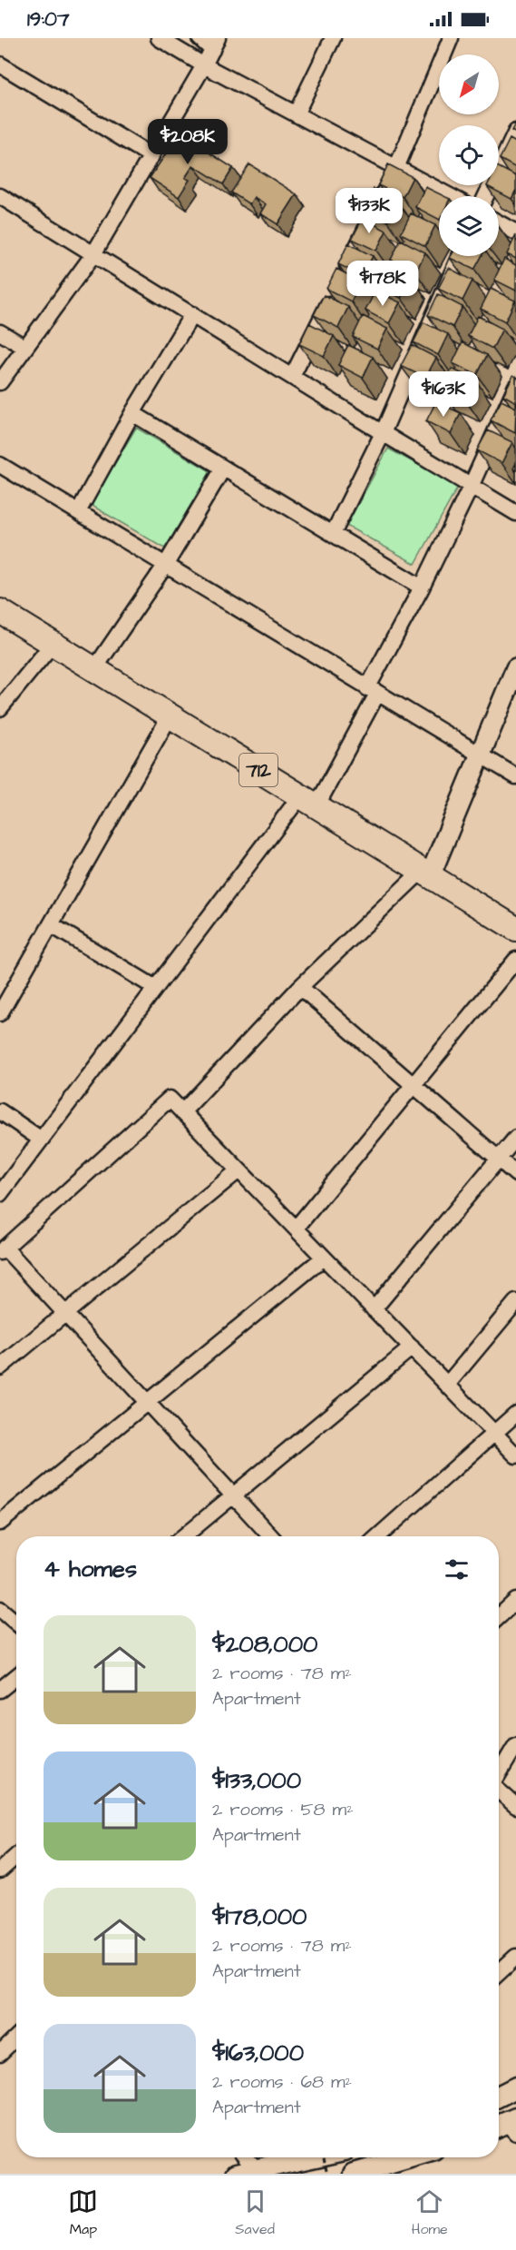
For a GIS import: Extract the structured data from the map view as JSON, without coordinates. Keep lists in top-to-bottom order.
{
  "streets": {
    "main road": ["712"]
  },
  "north": "bottom left",
  "page": {
    "status": "19:07",
    "price": [
      "$208K",
      "$133K",
      "$178K",
      "$163K"
    ],
    "heading": "4 homes",
    "list": [
      {
        "name": "$208,000",
        "note": "2 rooms · 78 m² · Apartment"
      },
      {
        "name": "$133,000",
        "note": "2 rooms · 58 m² · Apartment"
      },
      {
        "name": "$178,000",
        "note": "2 rooms · 78 m² · Apartment"
      },
      {
        "name": "$163,000",
        "note": "2 rooms · 68 m² · Apartment"
      }
    ],
    "tabs": ["Map", "Saved", "Home"]
  }
}
